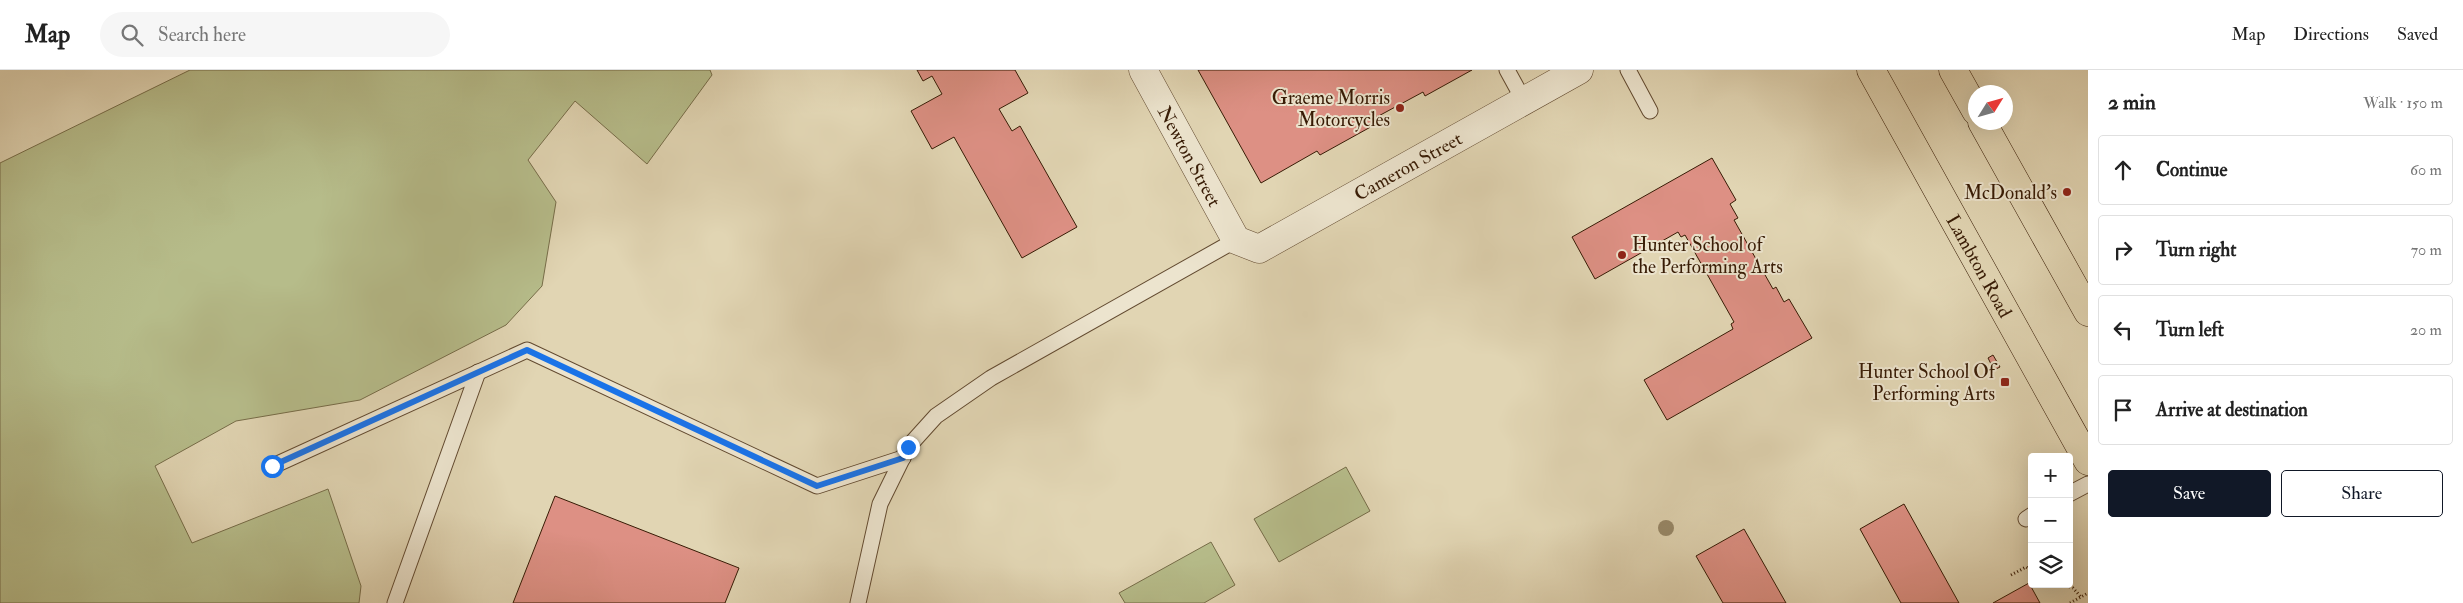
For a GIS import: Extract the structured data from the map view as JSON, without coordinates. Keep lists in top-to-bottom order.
{
  "streets": {
    "main road": ["Lambton Road"],
    "street": ["Newton Street", "Cameron Street"]
  },
  "crossings": [
    ["Newton Street", "Cameron Street"]
  ],
  "places": {
    "other": ["Graeme Morris Motorcycles", "McDonald's", "Hunter School of the Performing Arts"],
    "transit": ["Hunter School Of Performing Arts"]
  },
  "north": "top right",
  "page": {
    "header": "Map",
    "search": "Search here",
    "nav": ["Map", "Directions", "Saved"],
    "heading": ["2 min", "Walk · 150 m"],
    "list": [
      ["Continue", "60 m"],
      ["Turn right", "70 m"],
      ["Turn left", "20 m"],
      "Arrive at destination"
    ],
    "map_buttons": ["+", "−"],
    "buttons": ["Save", "Share"]
  }
}
